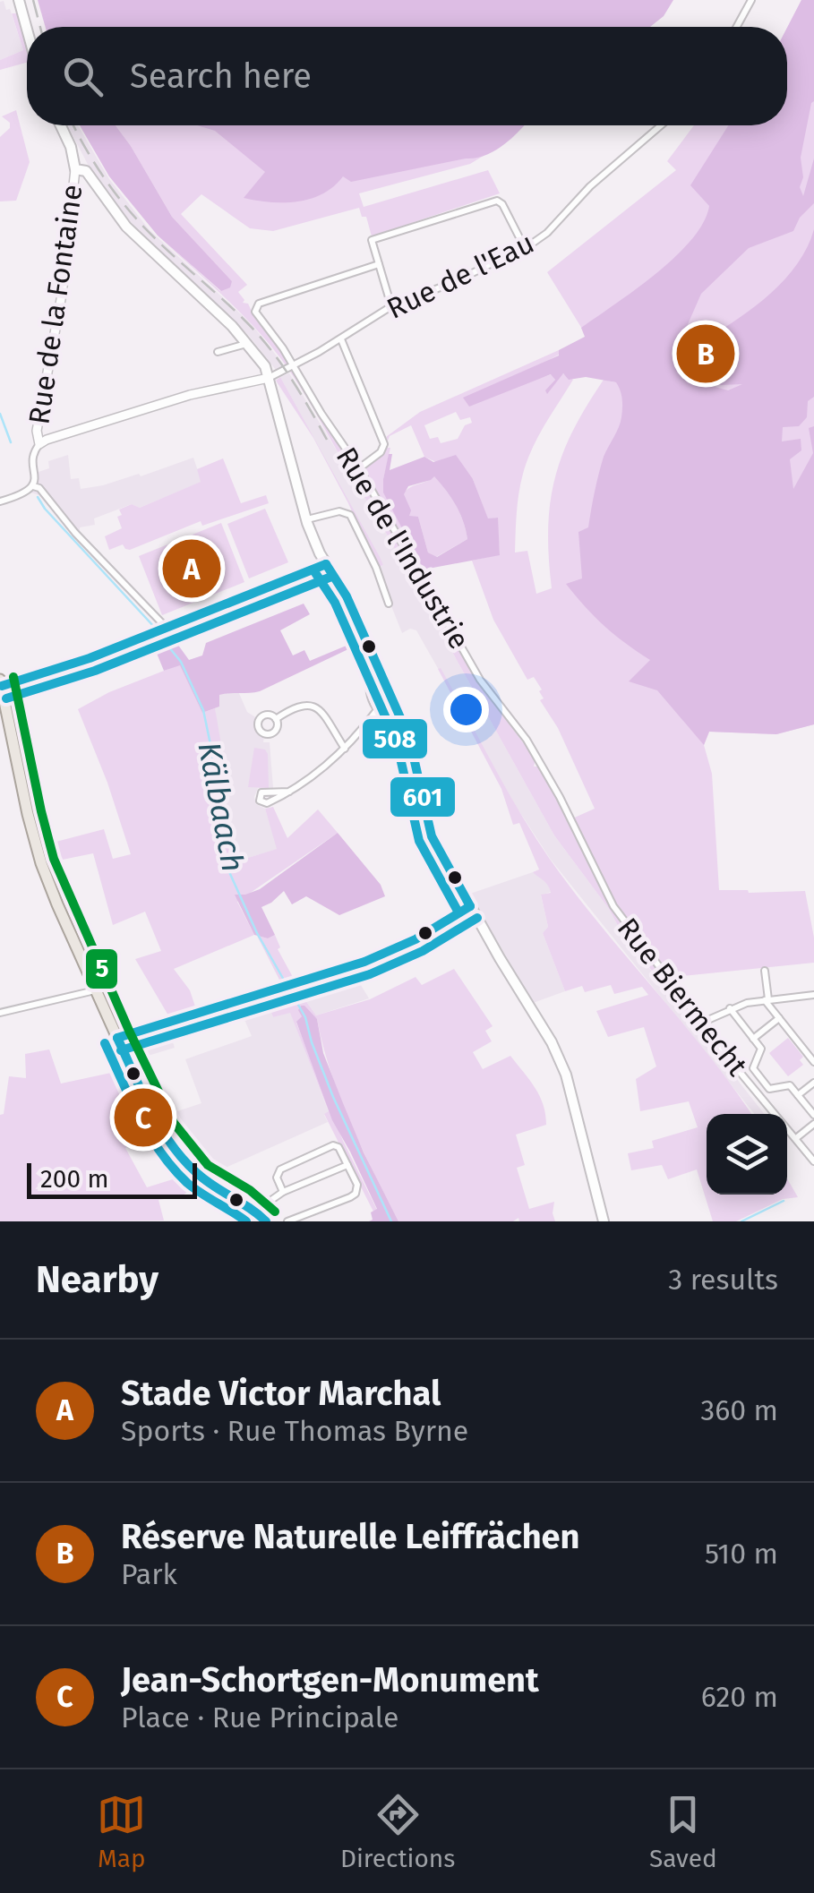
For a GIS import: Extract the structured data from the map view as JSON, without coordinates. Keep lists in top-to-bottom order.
{
  "streets": {
    "main road": ["Rue de la Fontaine"],
    "street": ["Rue de l'Eau", "Rue de l'Industrie", "Rue Biermecht"]
  },
  "crossings": [
    ["Rue de l'Eau", "Rue de l'Industrie"],
    ["Rue de l'Industrie", "Rue Biermecht"]
  ],
  "water": ["Kälbaach"],
  "lines": ["transit line 601", "transit line 508", "transit line 5"],
  "scale_bar": "200 m",
  "page": {
    "search": "Search here",
    "pins": ["B", "A", "C"],
    "scale": "200 m",
    "heading": ["Nearby", "3 results"],
    "list": [
      {
        "mark": "A",
        "name": "Stade Victor Marchal",
        "note": "Sports · Rue Thomas Byrne",
        "value": "360 m"
      },
      {
        "mark": "B",
        "name": "Réserve Naturelle Leiffrächen",
        "note": "Park",
        "value": "510 m"
      },
      {
        "mark": "C",
        "name": "Jean-Schortgen-Monument",
        "note": "Place · Rue Principale",
        "value": "620 m"
      }
    ],
    "nav": ["Map", "Directions", "Saved"]
  }
}
